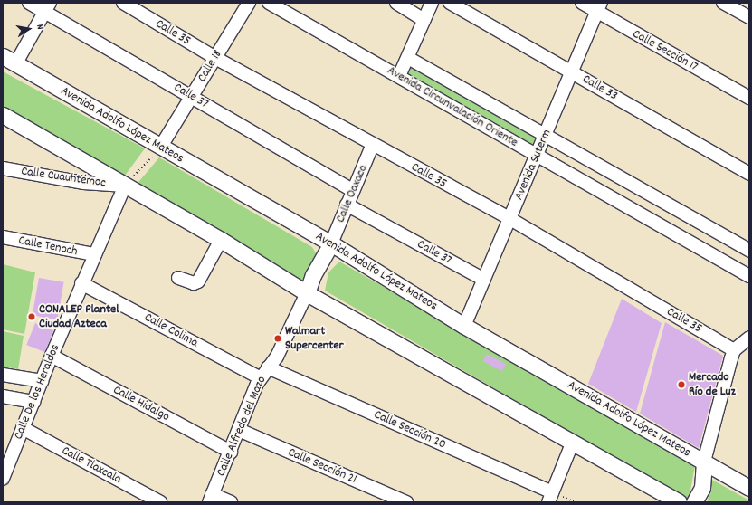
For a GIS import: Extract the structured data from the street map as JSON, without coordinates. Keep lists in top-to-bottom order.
{
  "streets": {
    "main road": ["Avenida Adolfo López Mateos"],
    "street": [
      "Calle 35",
      "Calle Sección 17",
      "Calle 18",
      "Calle 33",
      "Calle 37",
      "Avenida Circunvalación Oriente",
      "Avenida Suterm",
      "Calle Cuauhtémoc",
      "Calle Oaxaca",
      "Calle Tenoch",
      "Calle Colima",
      "Calle De los Heraldos",
      "Calle Hidalgo",
      "Calle Alfredo del Mazo",
      "Calle Sección 20",
      "Calle Tlaxcala",
      "Calle Sección 21"
    ]
  },
  "crossings": [
    ["Calle 35", "Calle 18"],
    ["Calle 35", "Avenida Suterm"],
    ["Calle 35", "Calle Oaxaca"],
    ["Calle Sección 17", "Avenida Suterm"],
    ["Calle 18", "Calle 37"],
    ["Calle 18", "Avenida Adolfo López Mateos"],
    ["Calle 33", "Avenida Suterm"],
    ["Calle 37", "Avenida Suterm"],
    ["Calle 37", "Calle Oaxaca"],
    ["Avenida Circunvalación Oriente", "Avenida Suterm"],
    ["Avenida Adolfo López Mateos", "Avenida Suterm"],
    ["Avenida Adolfo López Mateos", "Calle Oaxaca"],
    ["Calle Cuauhtémoc", "Calle De los Heraldos"],
    ["Calle Tenoch", "Calle De los Heraldos"],
    ["Calle Colima", "Calle De los Heraldos"],
    ["Calle Colima", "Calle Alfredo del Mazo"],
    ["Calle Colima", "Calle Sección 20"],
    ["Calle De los Heraldos", "Calle Hidalgo"],
    ["Calle De los Heraldos", "Calle Tlaxcala"],
    ["Calle Hidalgo", "Calle Alfredo del Mazo"],
    ["Calle Alfredo del Mazo", "Calle Sección 20"],
    ["Calle Alfredo del Mazo", "Calle Sección 21"]
  ],
  "places": ["CONALEP Plantel Ciudad Azteca", "Walmart Supercenter", "Mercado Río de Luz"],
  "north": "right"
}
